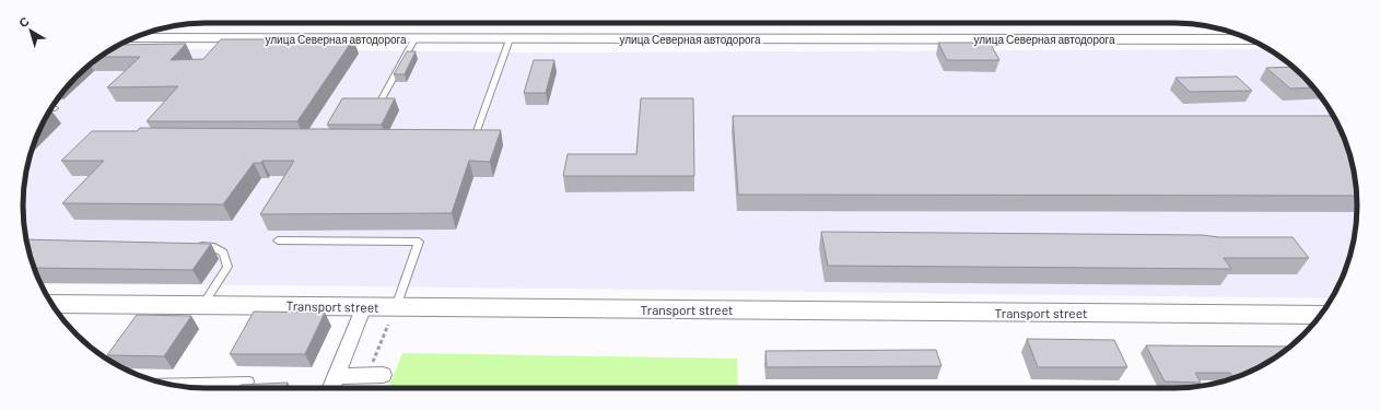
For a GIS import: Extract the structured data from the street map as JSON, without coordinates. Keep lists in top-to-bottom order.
{
  "streets": {
    "main road": ["улица Северная автодорога", "Transport street"]
  },
  "north": "top left"
}
